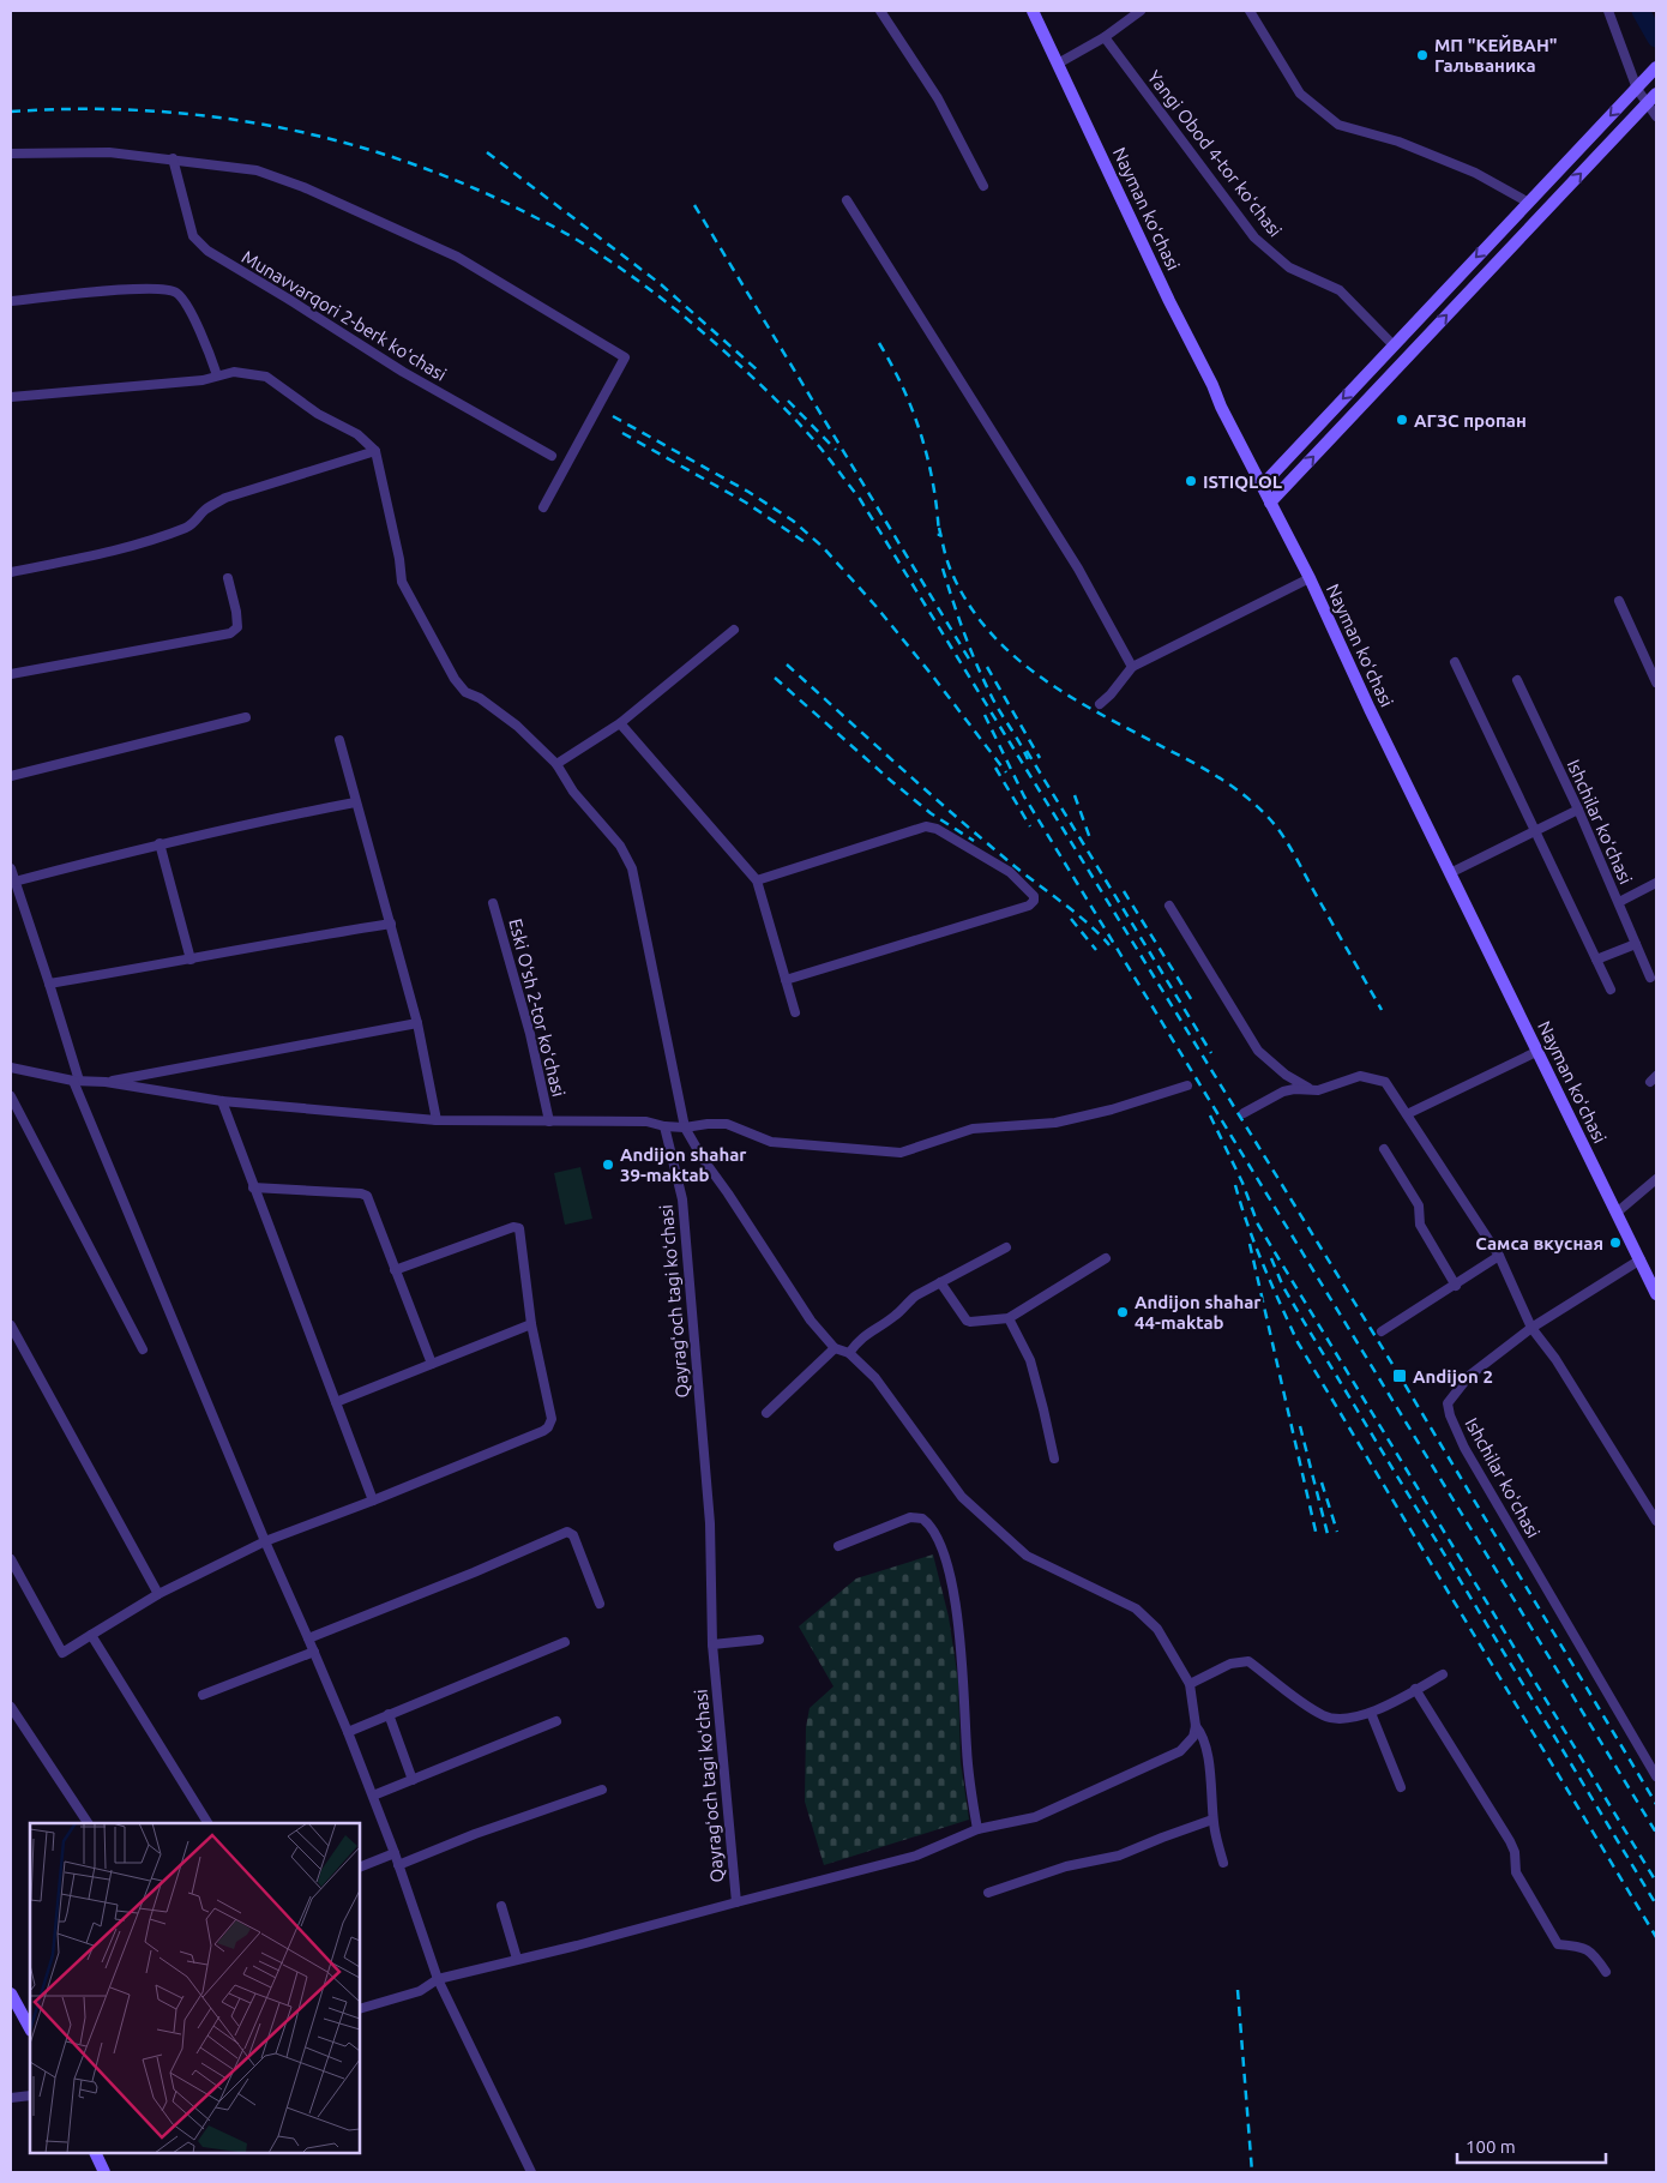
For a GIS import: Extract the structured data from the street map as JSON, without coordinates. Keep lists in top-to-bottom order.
{
  "streets": {
    "main road": ["Nayman koʻchasi"],
    "street": [
      "Yangi Obod 4-tor koʻchasi",
      "Munavvarqori 2-berk koʻchasi",
      "Ishchilar koʻchasi",
      "Eski Oʻsh 2-tor koʻchasi",
      "Qayragʻoch tagi koʻchasi"
    ]
  },
  "crossings": [
    ["Nayman koʻchasi", "Ishchilar koʻchasi"]
  ],
  "places": {
    "other": [
      "МП \"КЕЙВАН\" Гальваника",
      "АГЗС пропан",
      "ISTIQLOL",
      "Andijon shahar 39-maktab",
      "Самса вкусная",
      "Andijon shahar 44-maktab"
    ],
    "transit": ["Andijon 2"]
  },
  "scale_bar": "100 m"
}
